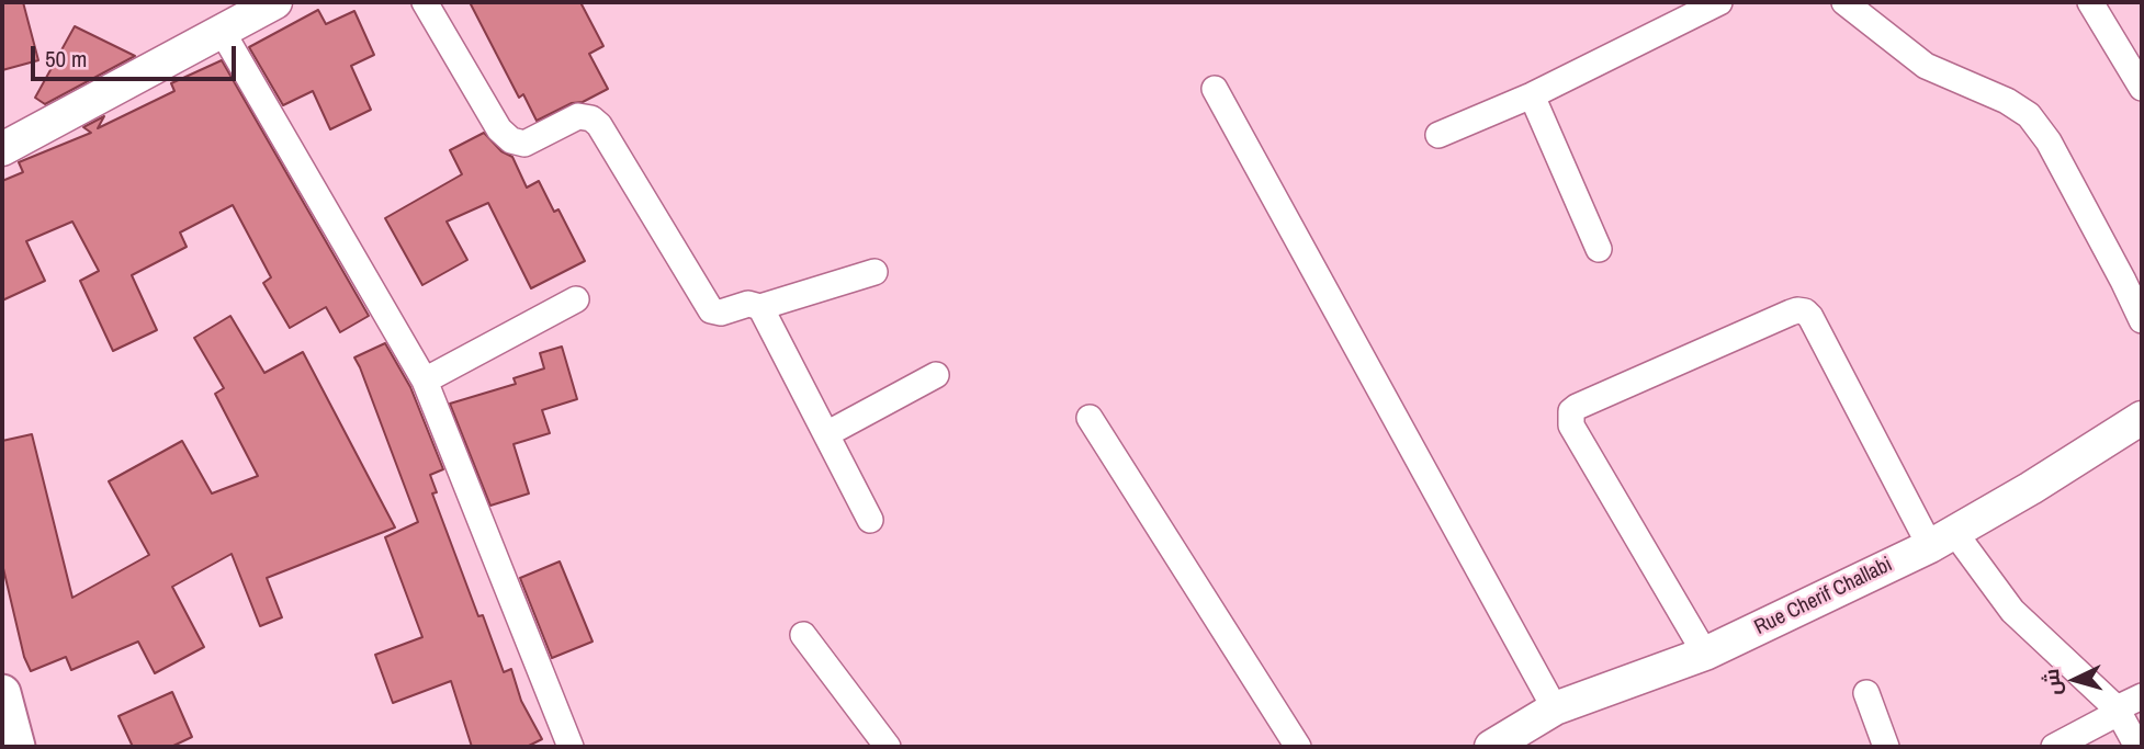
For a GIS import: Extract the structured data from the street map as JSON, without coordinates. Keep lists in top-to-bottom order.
{
  "streets": {
    "street": ["Rue Cherif Challabi"]
  },
  "scale_bar": "50 m",
  "north": "left"
}
